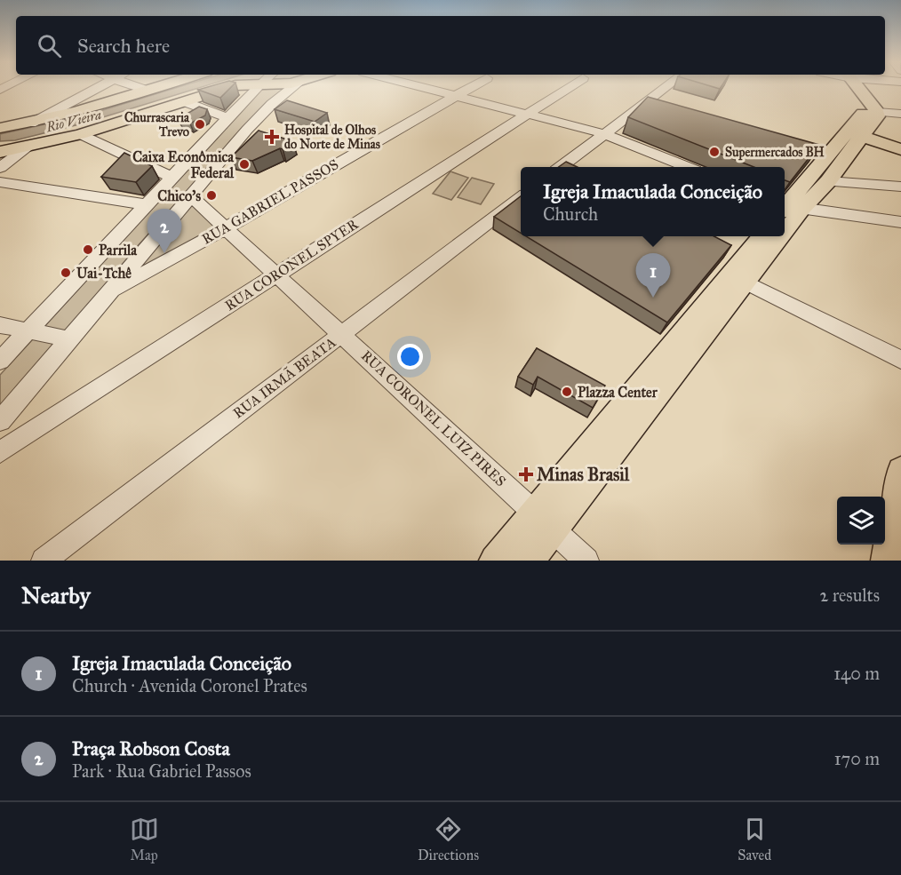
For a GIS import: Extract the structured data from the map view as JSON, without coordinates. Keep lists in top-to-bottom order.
{
  "streets": {
    "street": [
      "RUA GABRIEL PASSOS",
      "RUA CORONEL SPYER",
      "RUA IRMÃ BEATA",
      "RUA CORONEL LUIZ PIRES"
    ]
  },
  "crossings": [
    ["RUA GABRIEL PASSOS", "RUA CORONEL LUIZ PIRES"],
    ["RUA CORONEL SPYER", "RUA CORONEL LUIZ PIRES"],
    ["RUA IRMÃ BEATA", "RUA CORONEL LUIZ PIRES"]
  ],
  "water": ["Rio Vieira"],
  "places": {
    "other": [
      "Churrascaria Trevo",
      "Supermercados BH",
      "Caixa Econômica Federal",
      "Chico's",
      "Parrila",
      "Uai-Tchê",
      "Plazza Center"
    ],
    "health": ["Hospital de Olhos do Norte de Minas", "Minas Brasil"]
  },
  "page": {
    "search": "Search here",
    "popup": ["Igreja Imaculada Conceição", "Church"],
    "pins": ["2", "1"],
    "heading": ["Nearby", "2 results"],
    "list": [
      {
        "mark": "1",
        "name": "Igreja Imaculada Conceição",
        "note": "Church · Avenida Coronel Prates",
        "value": "140 m"
      },
      {
        "mark": "2",
        "name": "Praça Robson Costa",
        "note": "Park · Rua Gabriel Passos",
        "value": "170 m"
      }
    ],
    "nav": ["Map", "Directions", "Saved"]
  }
}
